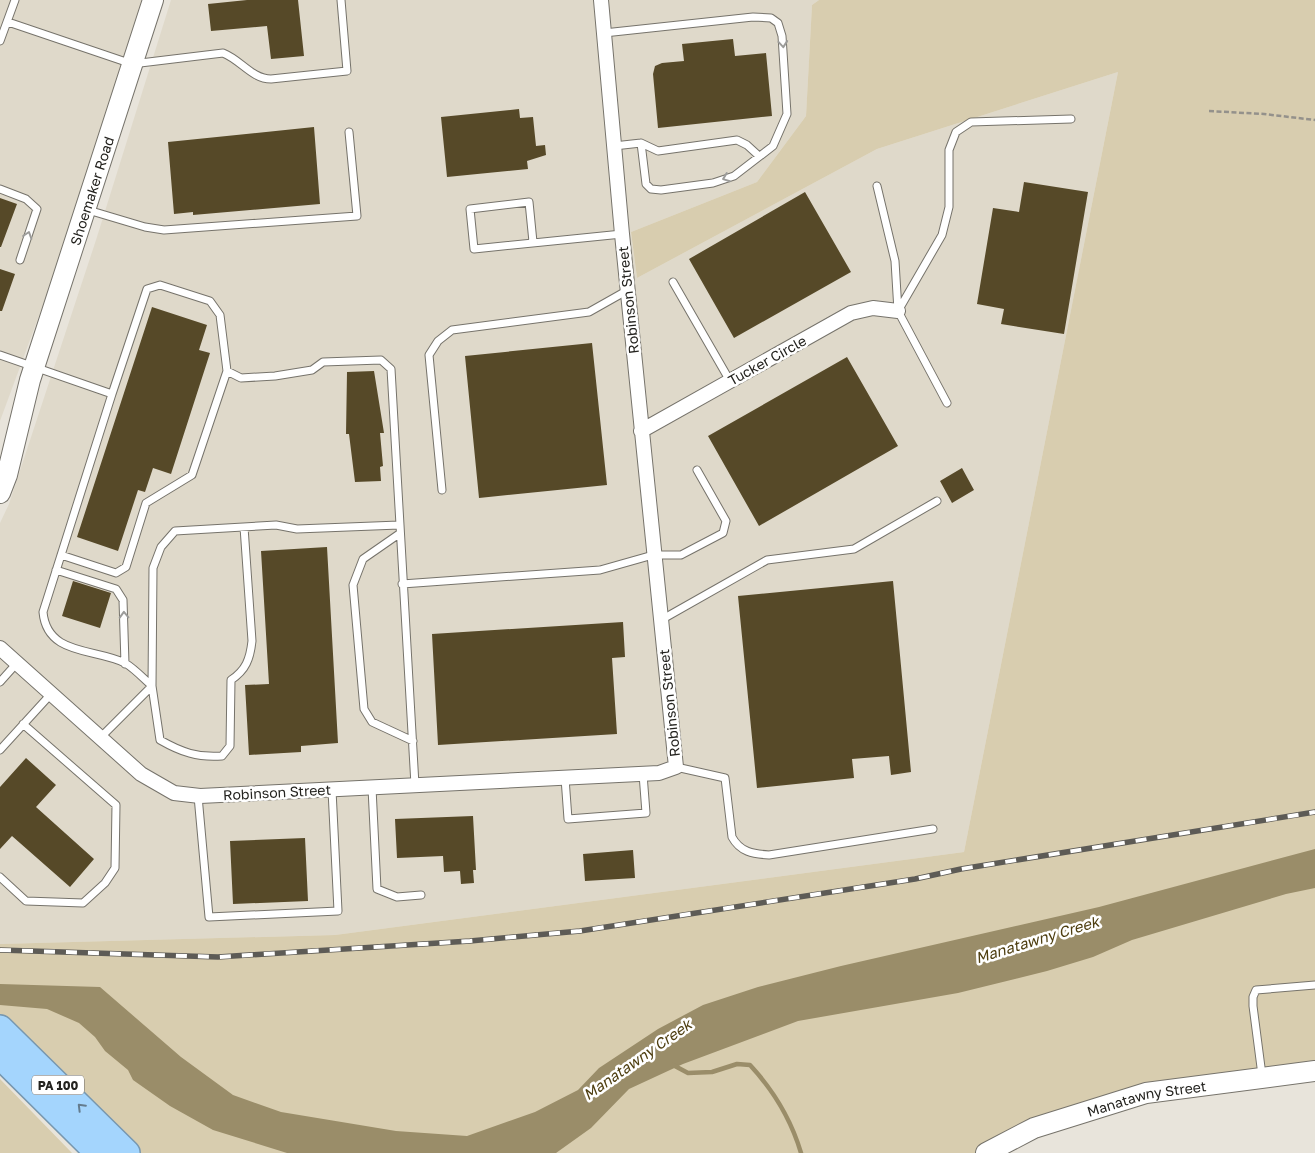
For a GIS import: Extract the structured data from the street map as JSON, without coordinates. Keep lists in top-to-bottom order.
{
  "streets": {
    "highway": ["PA 100"],
    "street": [
      "Shoemaker Road",
      "Robinson Street",
      "Tucker Circle",
      "Manatawny Street"
    ]
  },
  "crossings": [
    ["Robinson Street", "Tucker Circle"]
  ],
  "water": ["Manatawny Creek"]
}
